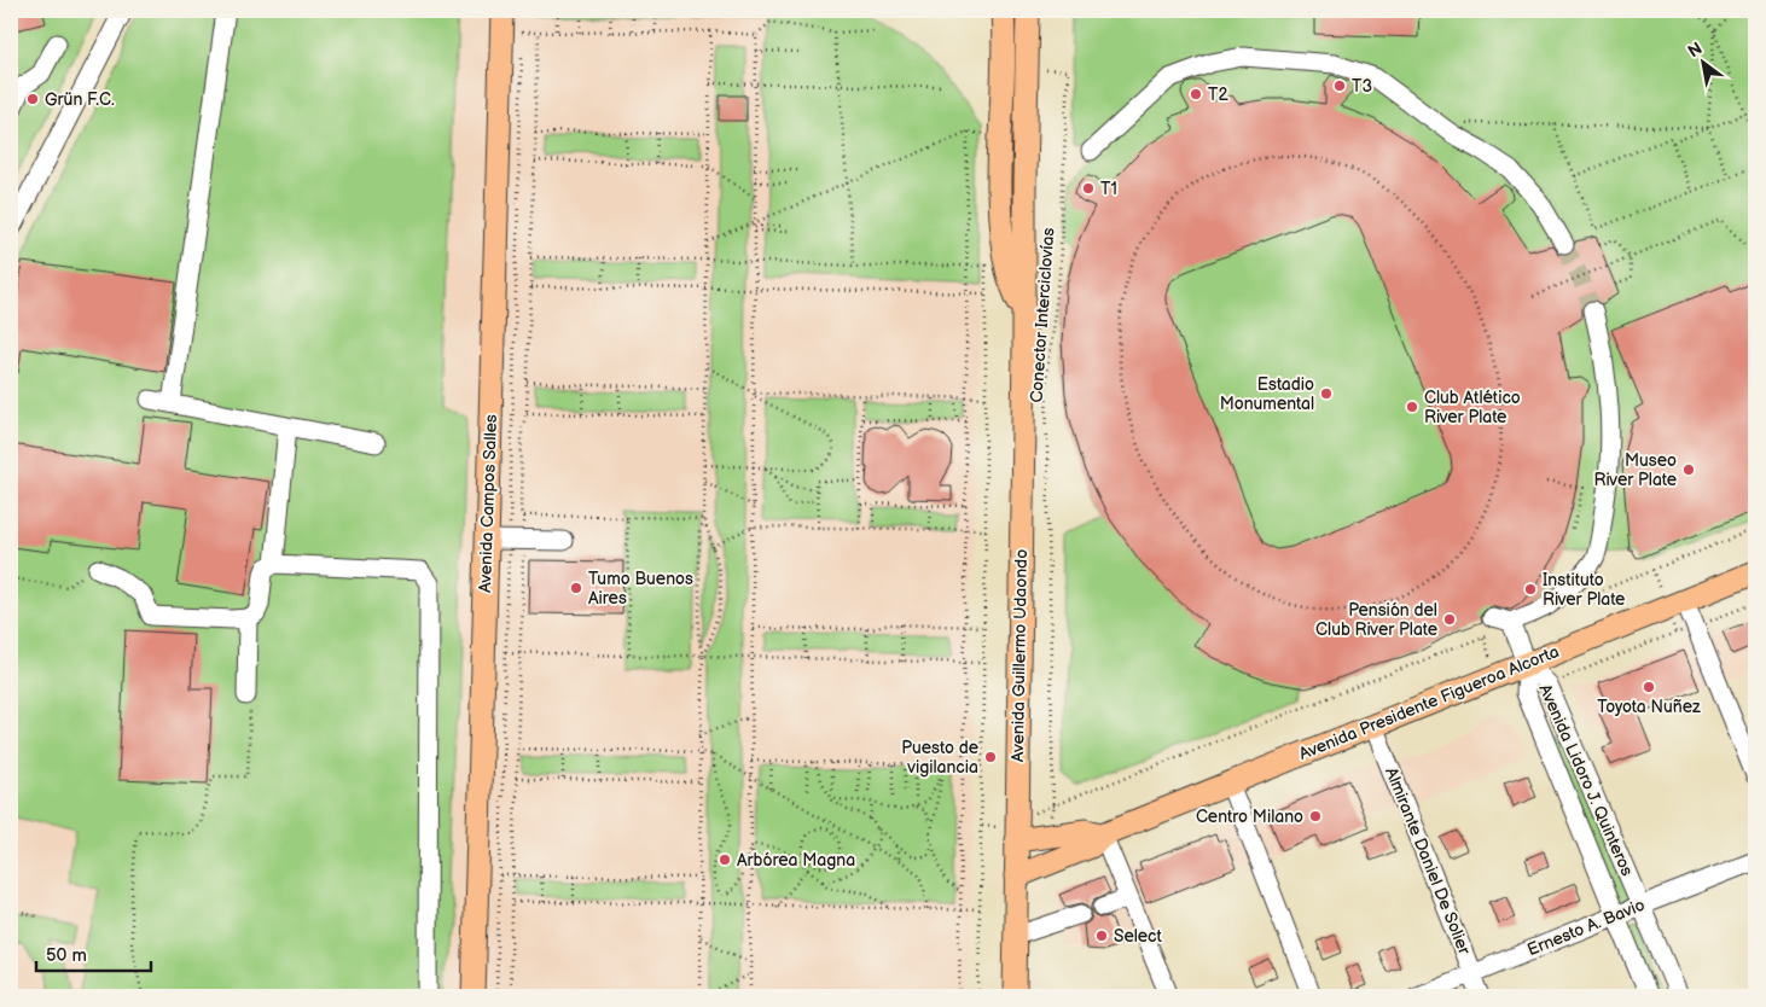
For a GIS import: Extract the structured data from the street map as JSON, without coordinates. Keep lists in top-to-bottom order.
{
  "streets": {
    "main road": ["Avenida Campos Salles", "Avenida Guillermo Udaondo", "Avenida Presidente Figueroa Alcorta"],
    "street": ["Avenida Lidoro J. Quinteros", "Almirante Daniel De Solier", "Ernesto A. Bavio"],
    "path": ["Conector Interciclovías"]
  },
  "crossings": [
    ["Avenida Guillermo Udaondo", "Avenida Presidente Figueroa Alcorta"],
    ["Avenida Presidente Figueroa Alcorta", "Avenida Lidoro J. Quinteros"],
    ["Avenida Presidente Figueroa Alcorta", "Almirante Daniel De Solier"],
    ["Avenida Lidoro J. Quinteros", "Ernesto A. Bavio"],
    ["Almirante Daniel De Solier", "Ernesto A. Bavio"]
  ],
  "places": [
    "T3",
    "T2",
    "Grün F.C.",
    "T1",
    "Estadio Monumental",
    "Club Atlético River Plate",
    "Museo River Plate",
    "Tumo Buenos Aires",
    "Instituto River Plate",
    "Pensión del Club River Plate",
    "Toyota Nuñez",
    "Puesto de vigilancia",
    "Centro Milano",
    "Arbórea Magna",
    "Select"
  ],
  "scale_bar": "50 m",
  "north": "top left"
}
